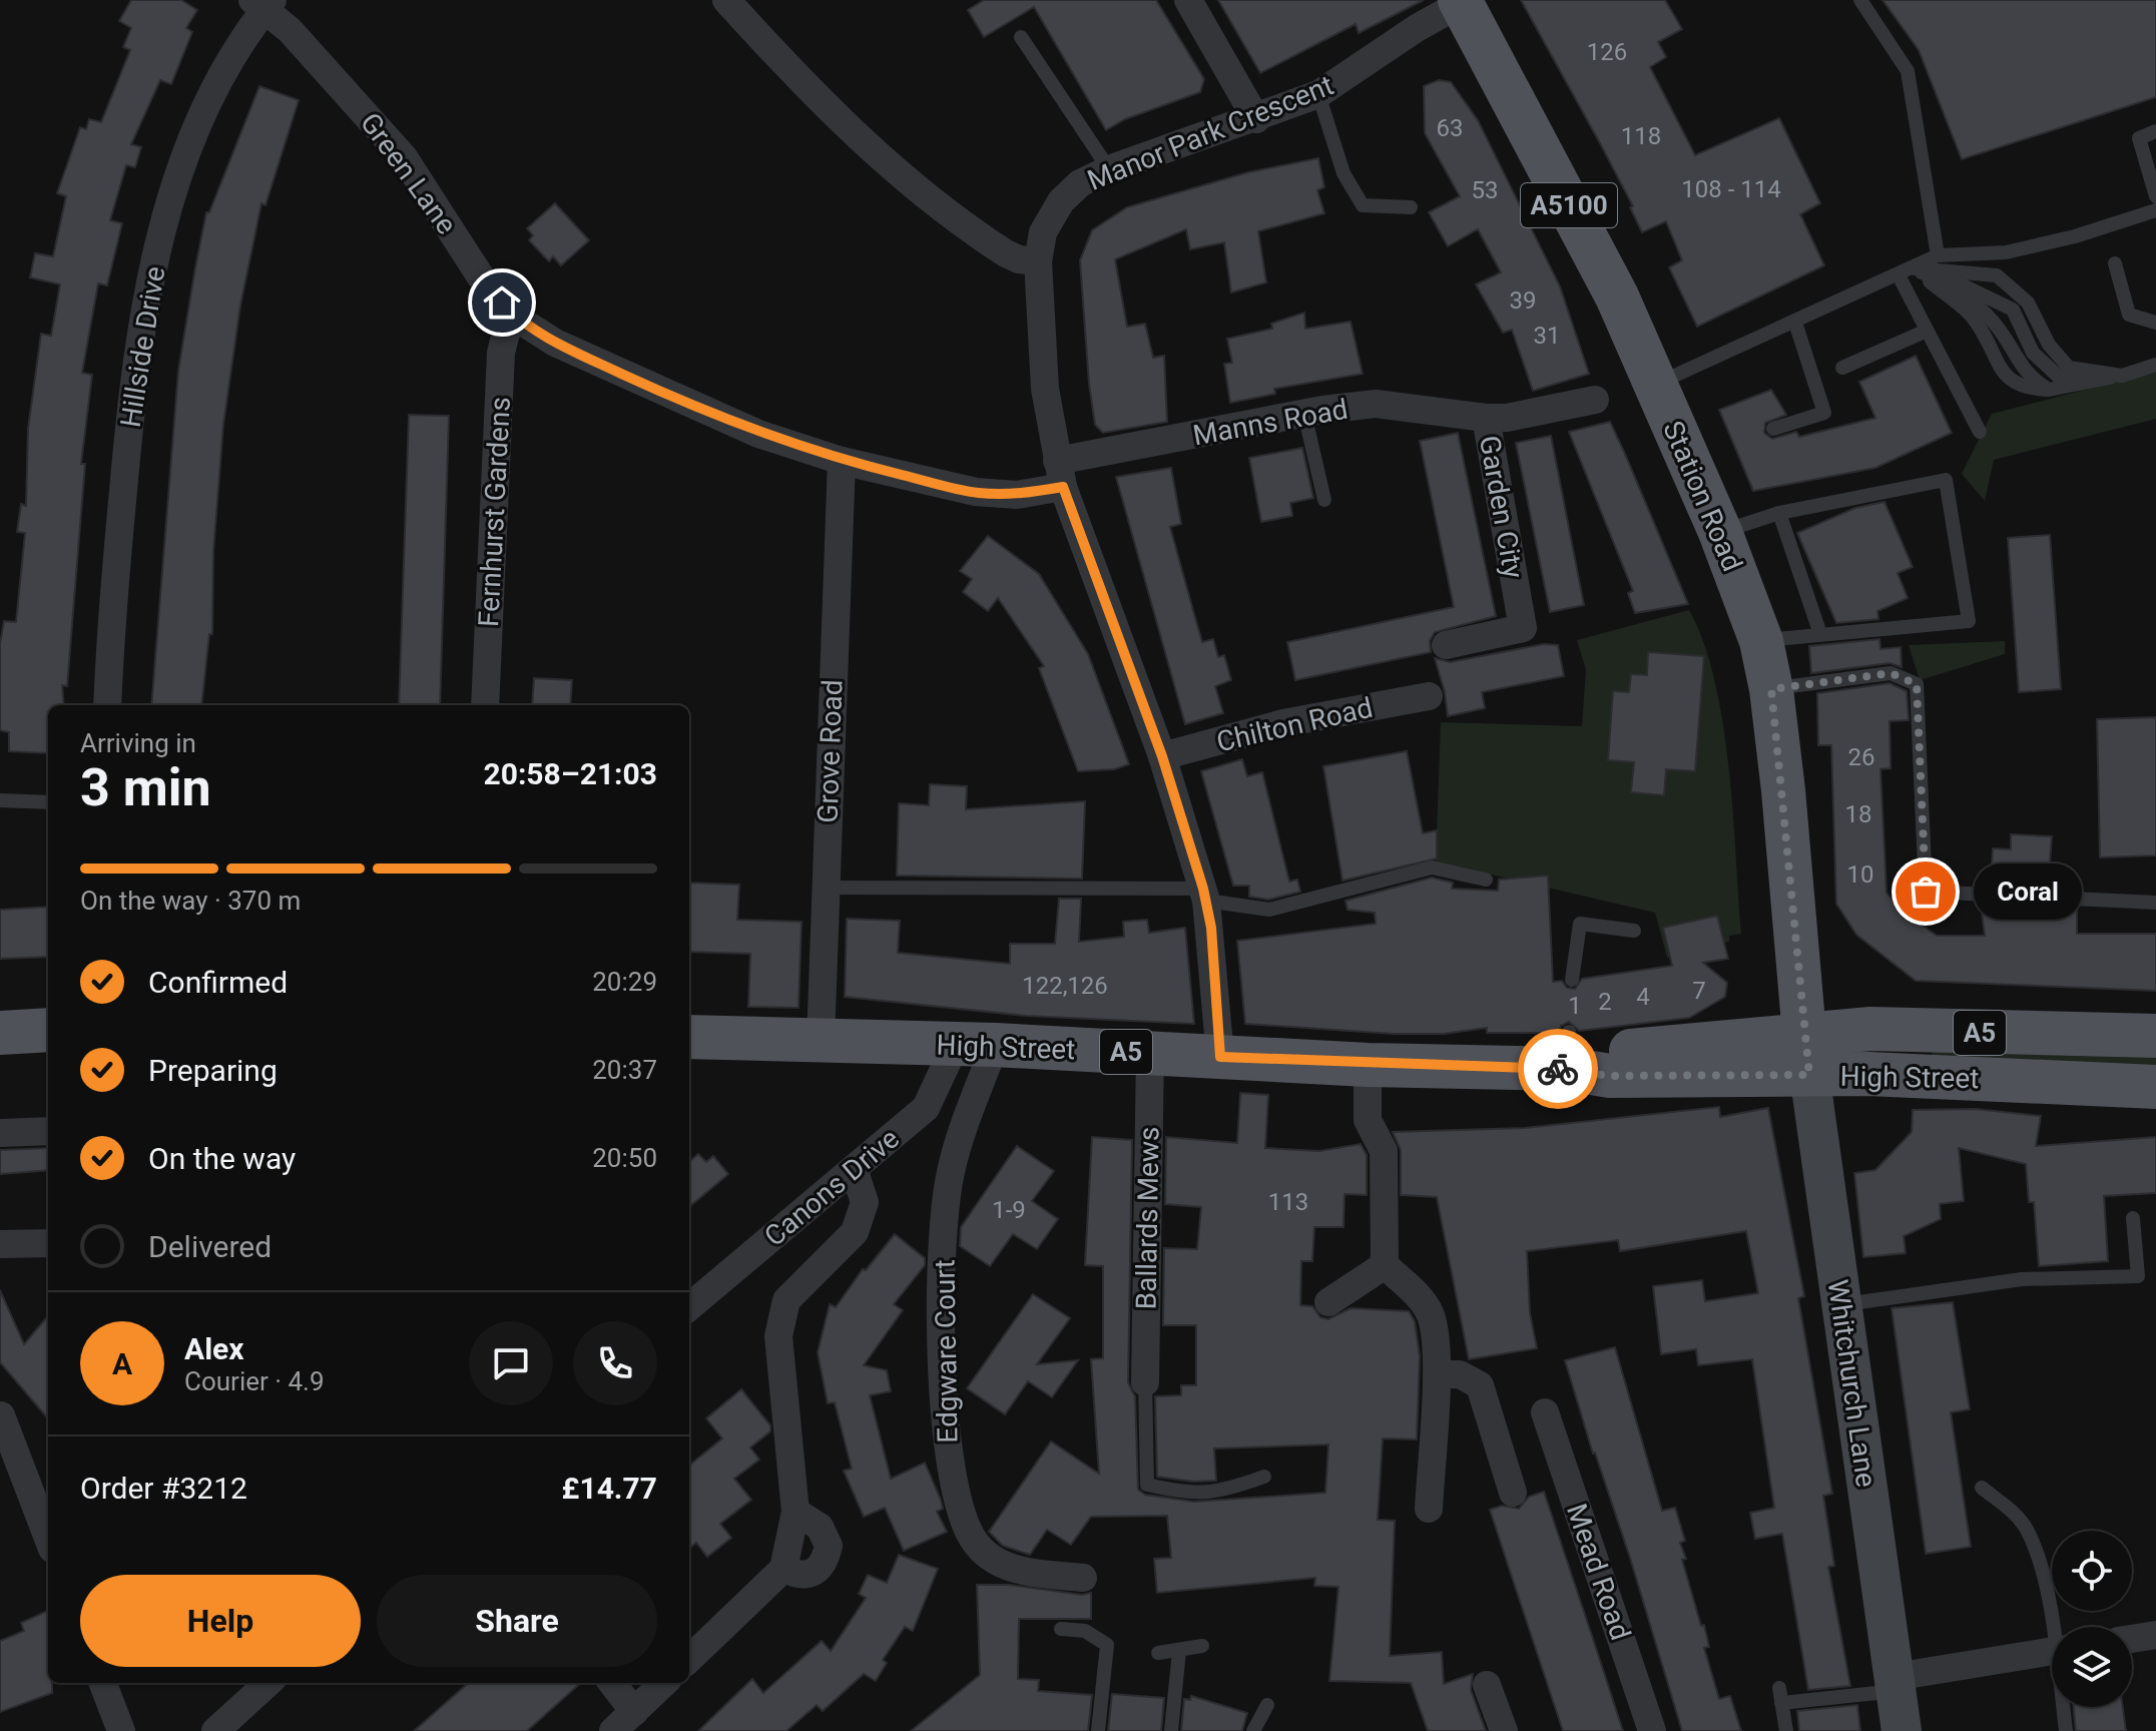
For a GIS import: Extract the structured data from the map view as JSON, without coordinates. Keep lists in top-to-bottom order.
{
  "streets": {
    "main road": [
      "A5100",
      "Station Road",
      "A5",
      "High Street",
      "Whitchurch Lane"
    ],
    "street": [
      "Manor Park Crescent",
      "Green Lane",
      "Hillside Drive",
      "Manns Road",
      "Garden City",
      "Fernhurst Gardens",
      "Chilton Road",
      "Grove Road",
      "Canons Drive",
      "Ballards Mews",
      "Edgware Court",
      "Mead Road"
    ]
  },
  "crossings": [
    ["Manor Park Crescent", "Green Lane"],
    ["Manor Park Crescent", "Manns Road"],
    ["Manor Park Crescent", "Station Road"],
    ["Manor Park Crescent", "Chilton Road"],
    ["Manor Park Crescent", "High Street"],
    ["Green Lane", "Hillside Drive"],
    ["Green Lane", "Manns Road"],
    ["Green Lane", "Fernhurst Gardens"],
    ["Green Lane", "Grove Road"],
    ["Manns Road", "Garden City"],
    ["Station Road", "High Street"],
    ["Station Road", "Whitchurch Lane"],
    ["Grove Road", "High Street"],
    ["High Street", "Canons Drive"],
    ["High Street", "Ballards Mews"],
    ["High Street", "Edgware Court"],
    ["High Street", "Whitchurch Lane"],
    ["Canons Drive", "Edgware Court"]
  ],
  "places": ["Coral"],
  "house_numbers": [
    "126",
    "63",
    "118",
    "108 - 114",
    "53",
    "39",
    "31",
    "26",
    "18",
    "10",
    "122,126",
    "7",
    "4",
    "2",
    "1",
    "113",
    "1-9"
  ],
  "page": {
    "heading": ["3 min", "Arriving in", "20:58–21:03"],
    "panel": [
      "Alex",
      "Courier · 4.9",
      "Order #3212",
      "£14.77"
    ],
    "bar": "On the way · 370 m",
    "bubble": "Coral",
    "list": [
      ["Confirmed", "20:29"],
      ["Preparing", "20:37"],
      ["On the way", "20:50"],
      "Delivered"
    ],
    "round": "A",
    "buttons": ["Help", "Share"]
  }
}
